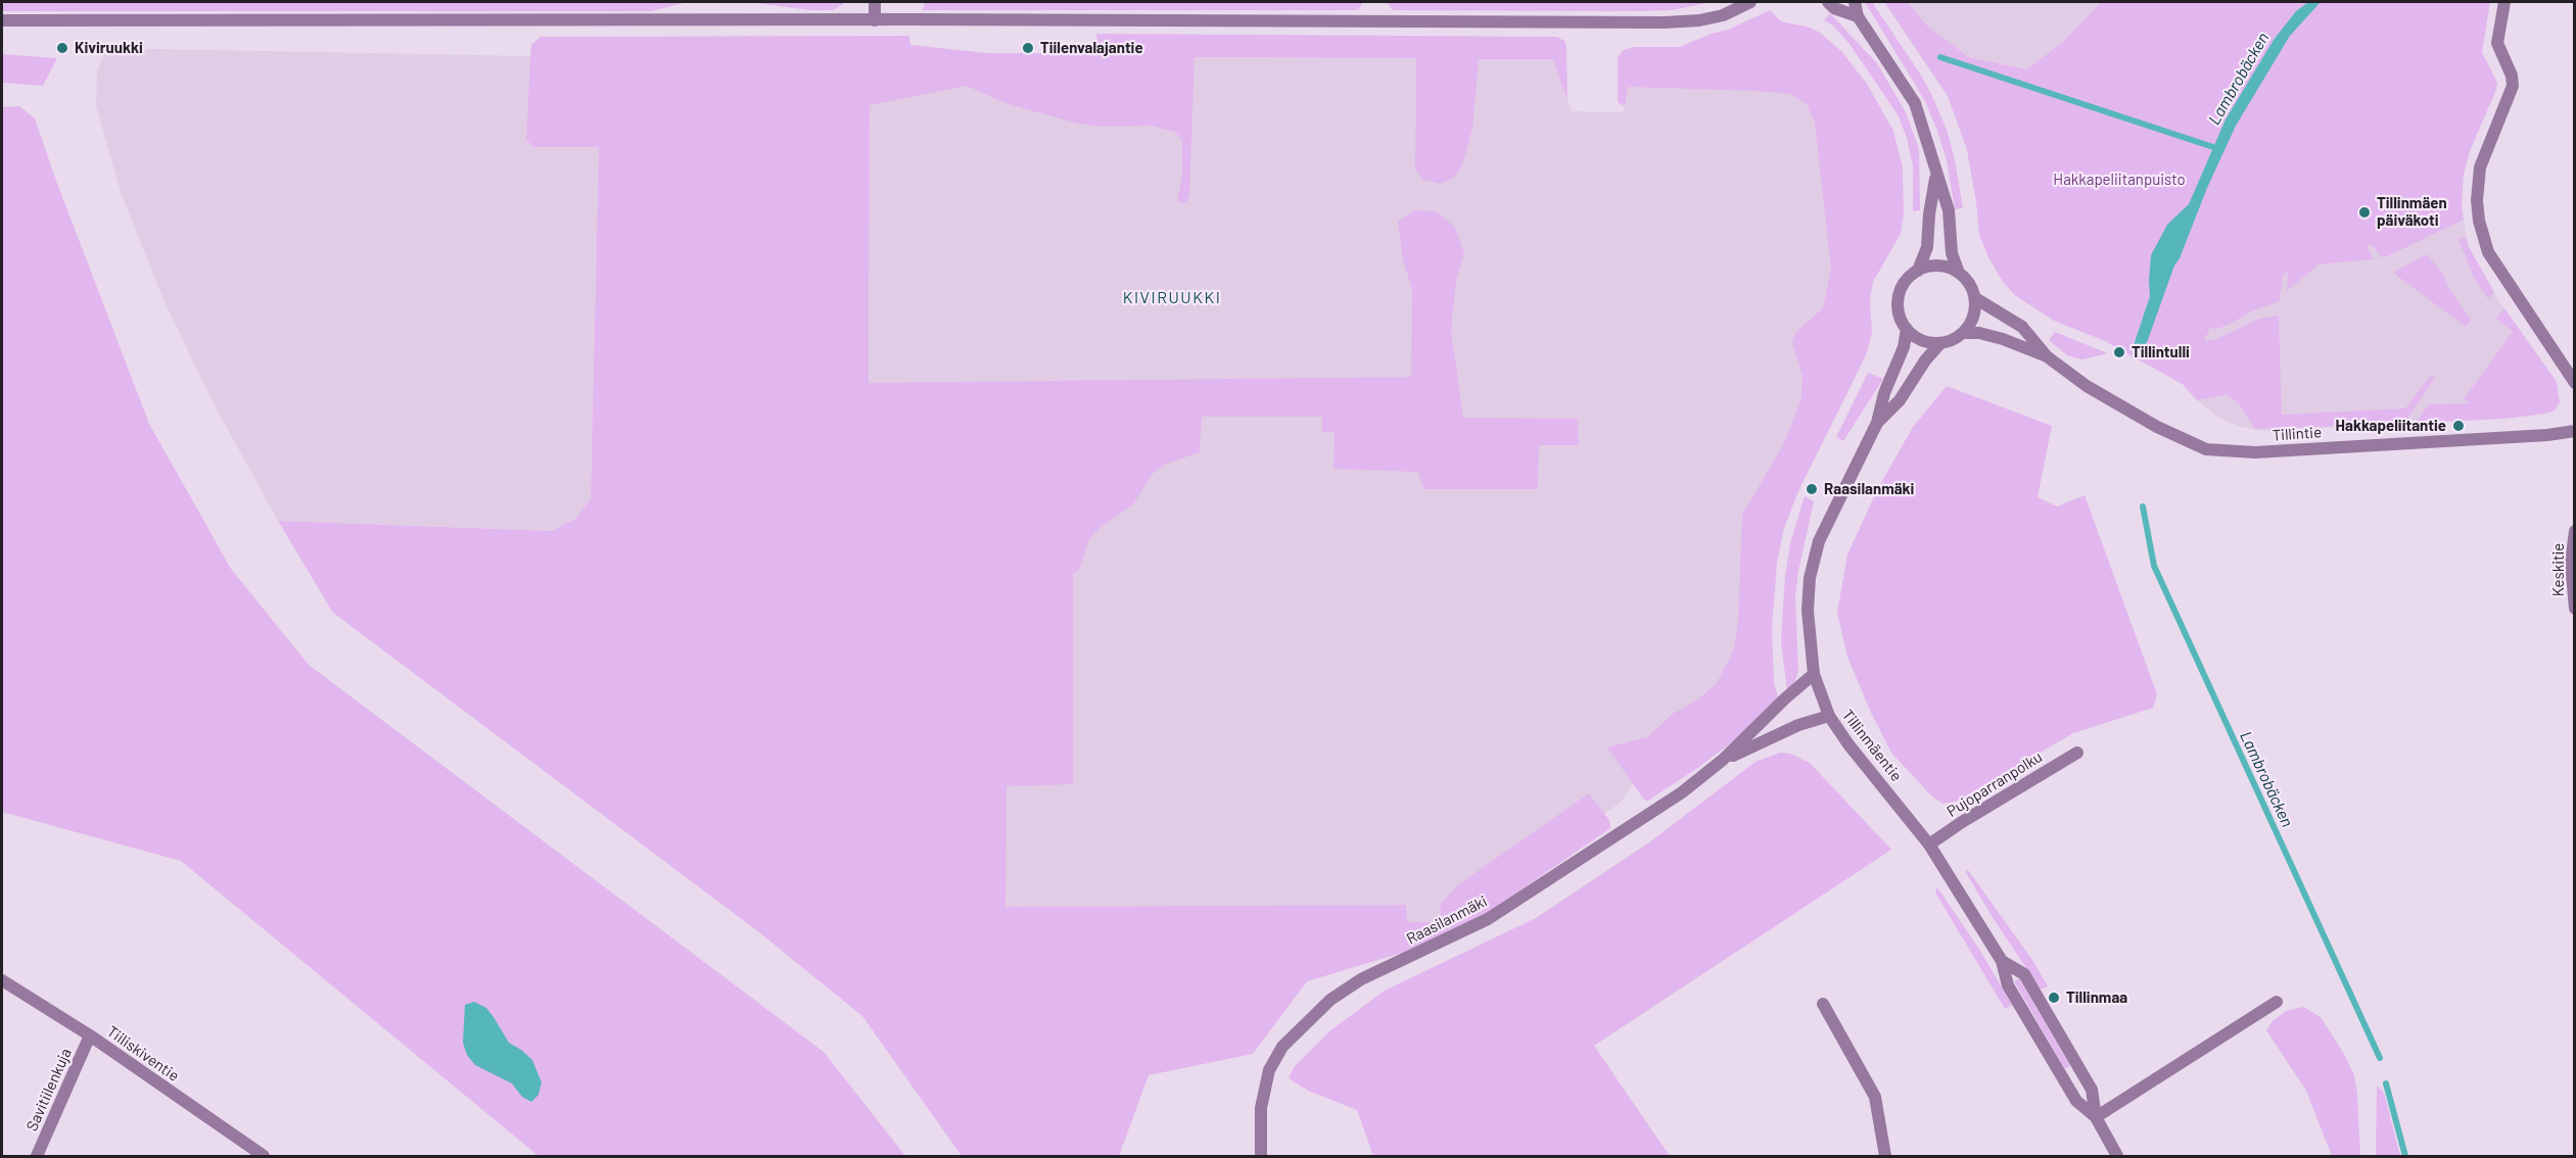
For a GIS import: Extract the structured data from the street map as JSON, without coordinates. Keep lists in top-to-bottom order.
{
  "streets": {
    "street": [
      "Tillintie",
      "Keskitie",
      "Tillinmäentie",
      "Pujoparranpolku",
      "Raasilanmäki",
      "Tiiliskiventie",
      "Savitiilenkuja"
    ]
  },
  "crossings": [
    ["Tillintie", "Tillinmäentie"],
    ["Tillinmäentie", "Pujoparranpolku"],
    ["Tillinmäentie", "Raasilanmäki"],
    ["Tiiliskiventie", "Savitiilenkuja"]
  ],
  "districts": ["KIVIRUUKKI"],
  "water": ["Lambrobäcken"],
  "parks": ["Hakkapeliitanpuisto"],
  "places": [
    "Kiviruukki",
    "Tiilenvalajantie",
    "Tillinmäen päiväkoti",
    "Tillintulli",
    "Hakkapeliitantie",
    "Raasilanmäki",
    "Tillinmaa"
  ]
}
